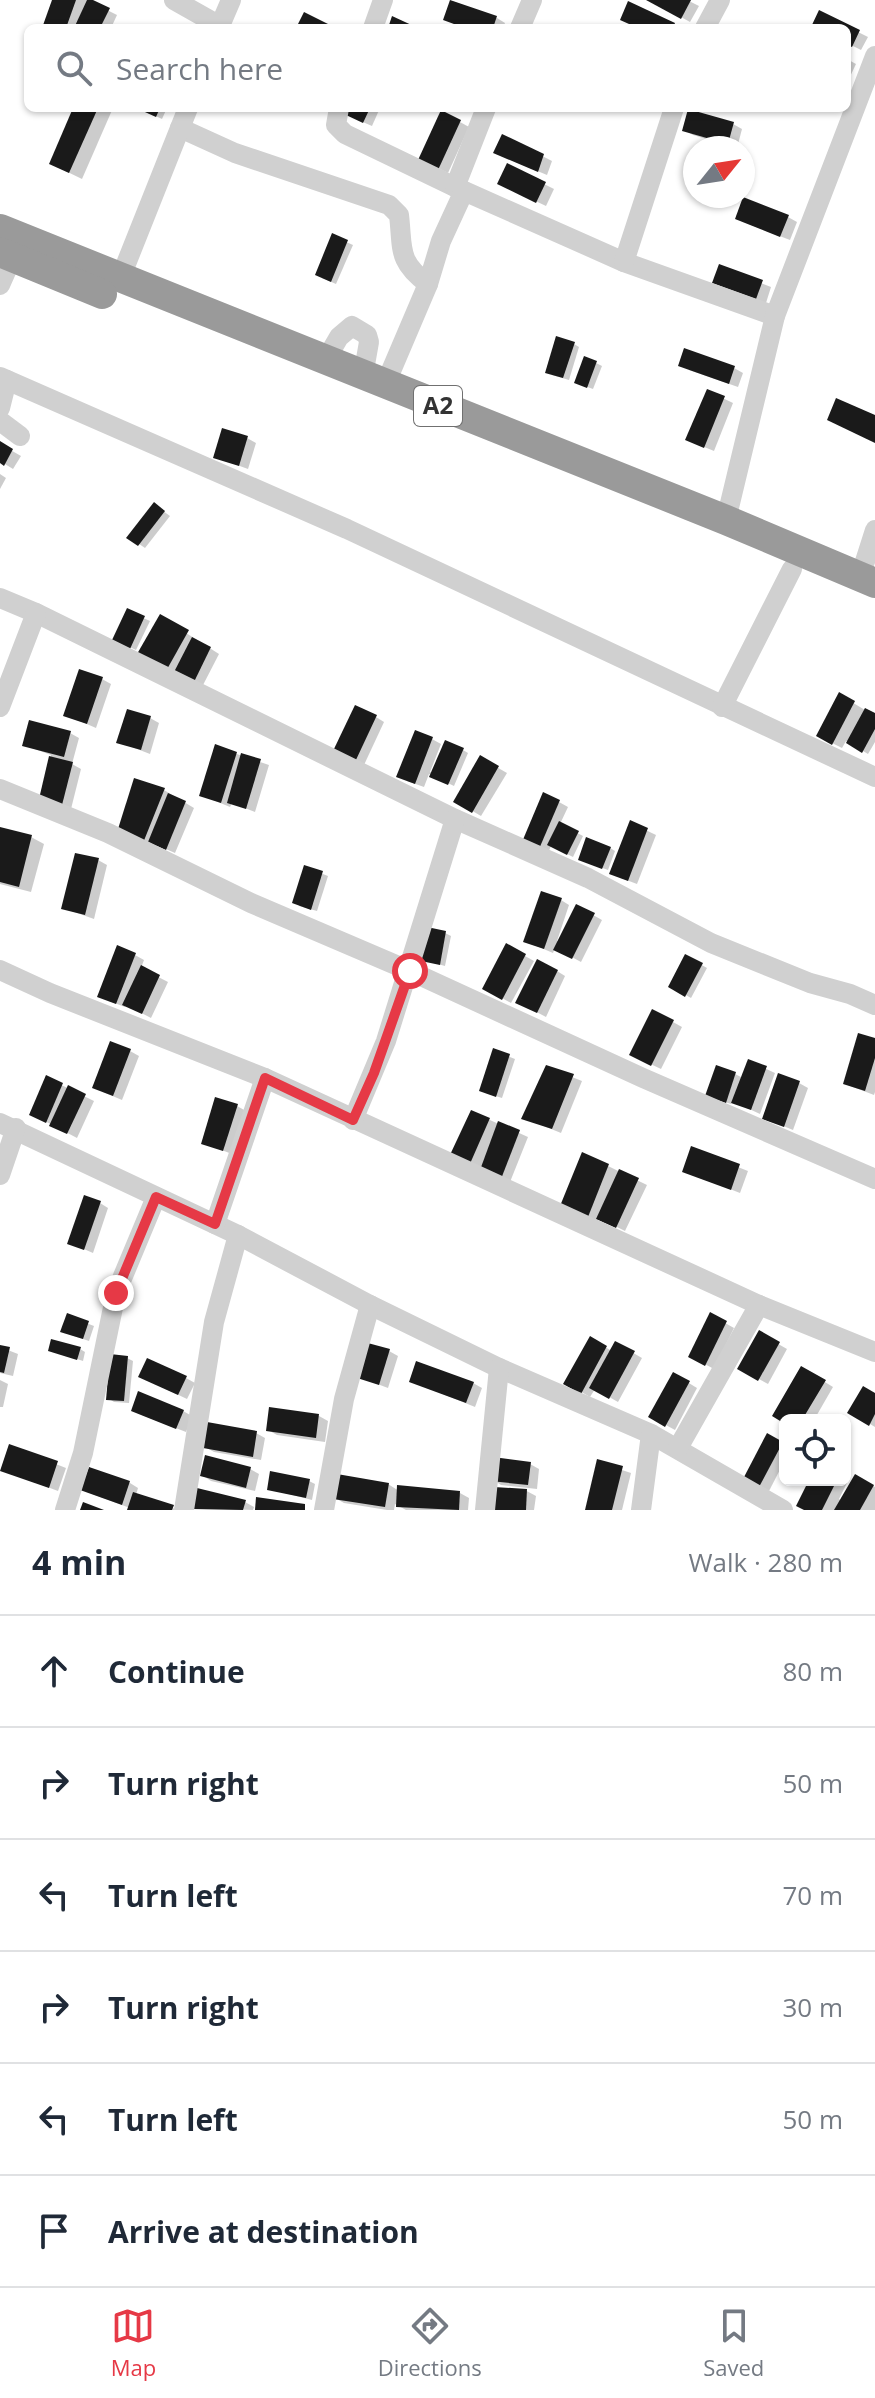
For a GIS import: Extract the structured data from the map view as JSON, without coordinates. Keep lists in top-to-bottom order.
{
  "streets": {
    "highway": ["A2"]
  },
  "north": "top right",
  "page": {
    "search": "Search here",
    "heading": ["4 min", "Walk · 280 m"],
    "list": [
      ["Continue", "80 m"],
      ["Turn right", "50 m"],
      ["Turn left", "70 m"],
      ["Turn right", "30 m"],
      ["Turn left", "50 m"],
      "Arrive at destination"
    ],
    "nav": ["Map", "Directions", "Saved"]
  }
}
